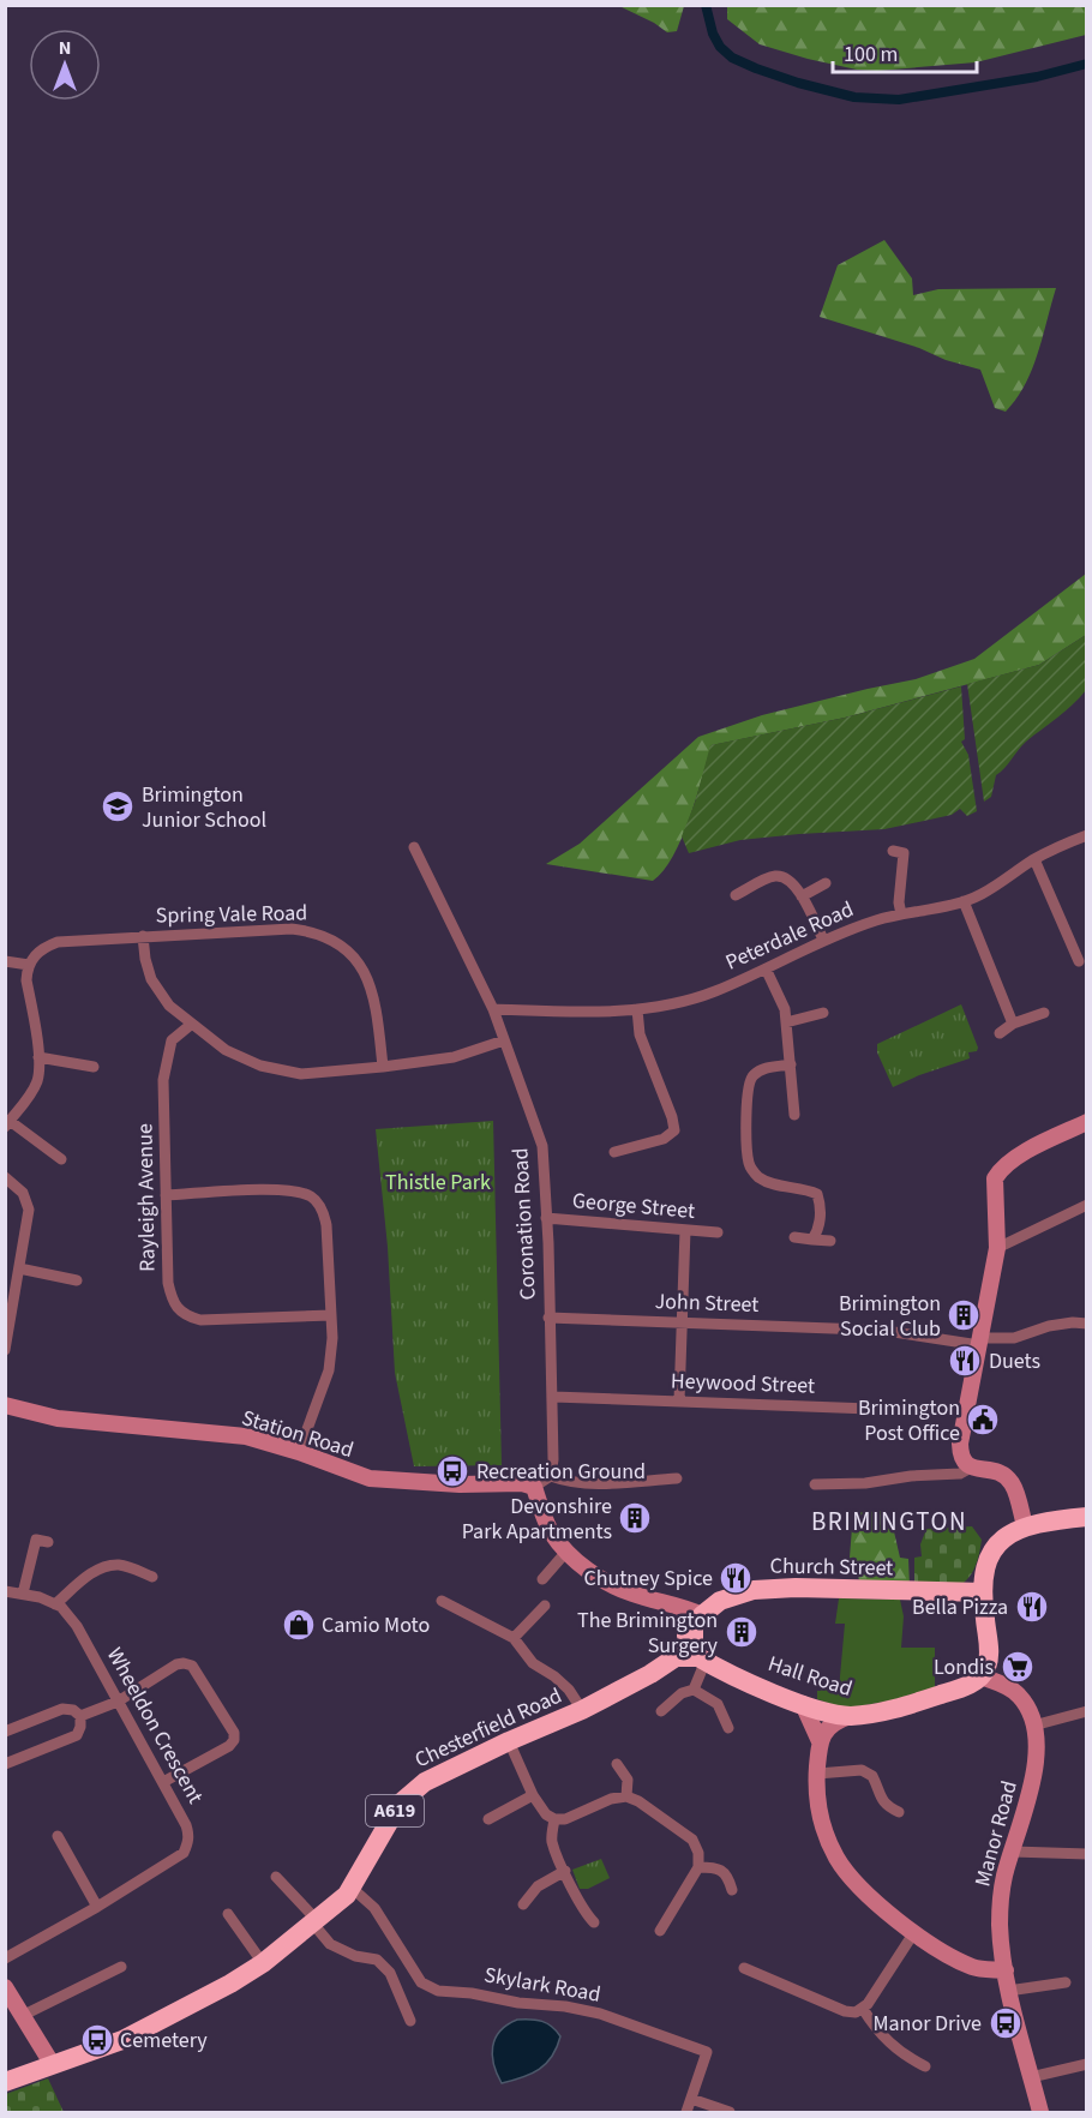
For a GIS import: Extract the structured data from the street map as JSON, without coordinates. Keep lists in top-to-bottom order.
{
  "streets": {
    "highway": [
      "Church Street",
      "Hall Road",
      "Chesterfield Road",
      "A619"
    ],
    "street": [
      "Spring Vale Road",
      "Peterdale Road",
      "Rayleigh Avenue",
      "George Street",
      "Coronation Road",
      "John Street",
      "Heywood Street",
      "Station Road",
      "Wheeldon Crescent",
      "Manor Road",
      "Skylark Road"
    ]
  },
  "crossings": [
    ["Peterdale Road", "Coronation Road"],
    ["George Street", "Coronation Road"],
    ["Coronation Road", "John Street"],
    ["Coronation Road", "Heywood Street"],
    ["Church Street", "Chesterfield Road"],
    ["Hall Road", "Chesterfield Road"],
    ["Hall Road", "Manor Road"],
    ["Chesterfield Road", "Skylark Road"]
  ],
  "districts": ["BRIMINGTON"],
  "parks": ["Thistle Park"],
  "places": {
    "school or university": ["Brimington Junior School"],
    "building": ["Brimington Social Club", "Devonshire Park Apartments", "The Brimington Surgery"],
    "restaurant": ["Duets", "Chutney Spice", "Bella Pizza"],
    "public building": ["Brimington Post Office"],
    "bus stop": ["Recreation Ground", "Manor Drive", "Cemetery"],
    "shop": ["Camio Moto"],
    "supermarket": ["Londis"]
  },
  "scale_bar": "100 m",
  "north": "top"
}
